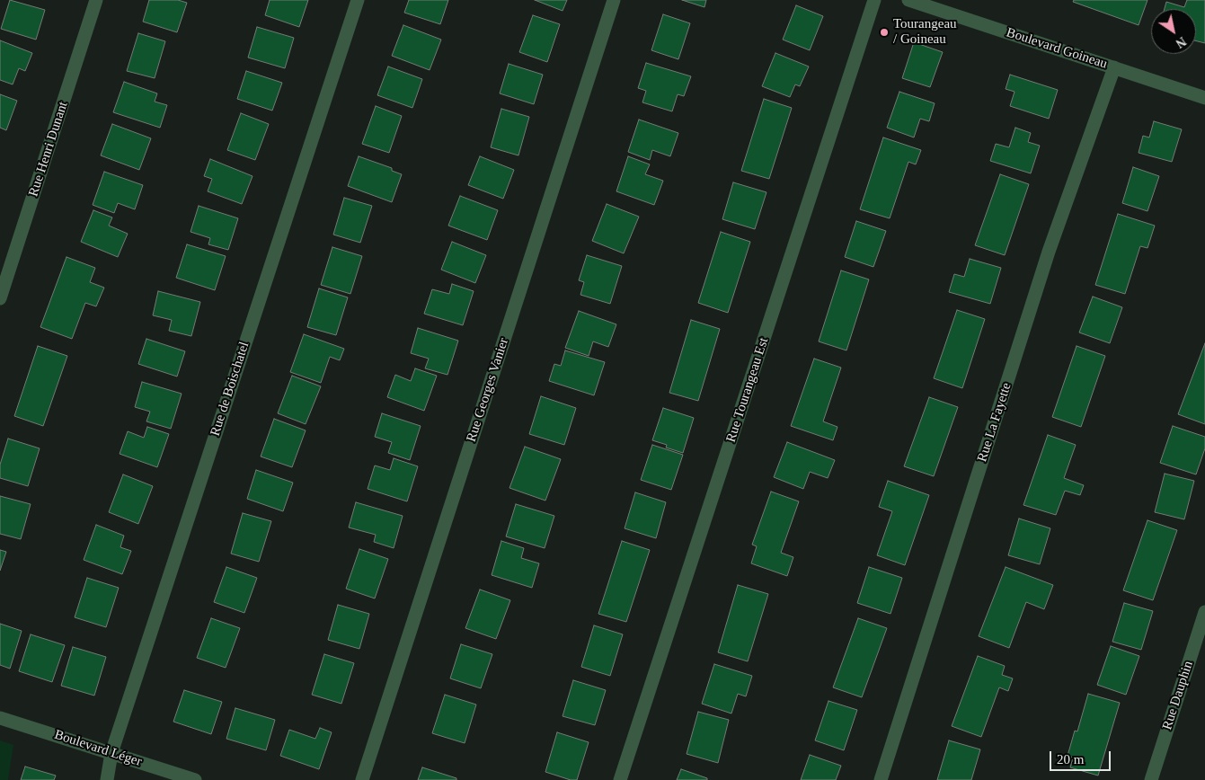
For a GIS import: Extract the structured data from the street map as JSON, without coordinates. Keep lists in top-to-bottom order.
{
  "streets": {
    "street": [
      "Boulevard Goineau",
      "Rue Henri Dunant",
      "Rue de Boischatel",
      "Rue Georges Vanier",
      "Rue Tourangeau Est",
      "Rue La Fayette",
      "Rue Dauphin",
      "Boulevard Léger"
    ]
  },
  "crossings": [
    ["Boulevard Goineau", "Rue La Fayette"],
    ["Rue de Boischatel", "Boulevard Léger"]
  ],
  "places": ["Tourangeau / Goineau"],
  "scale_bar": "20 m",
  "north": "bottom right"
}
